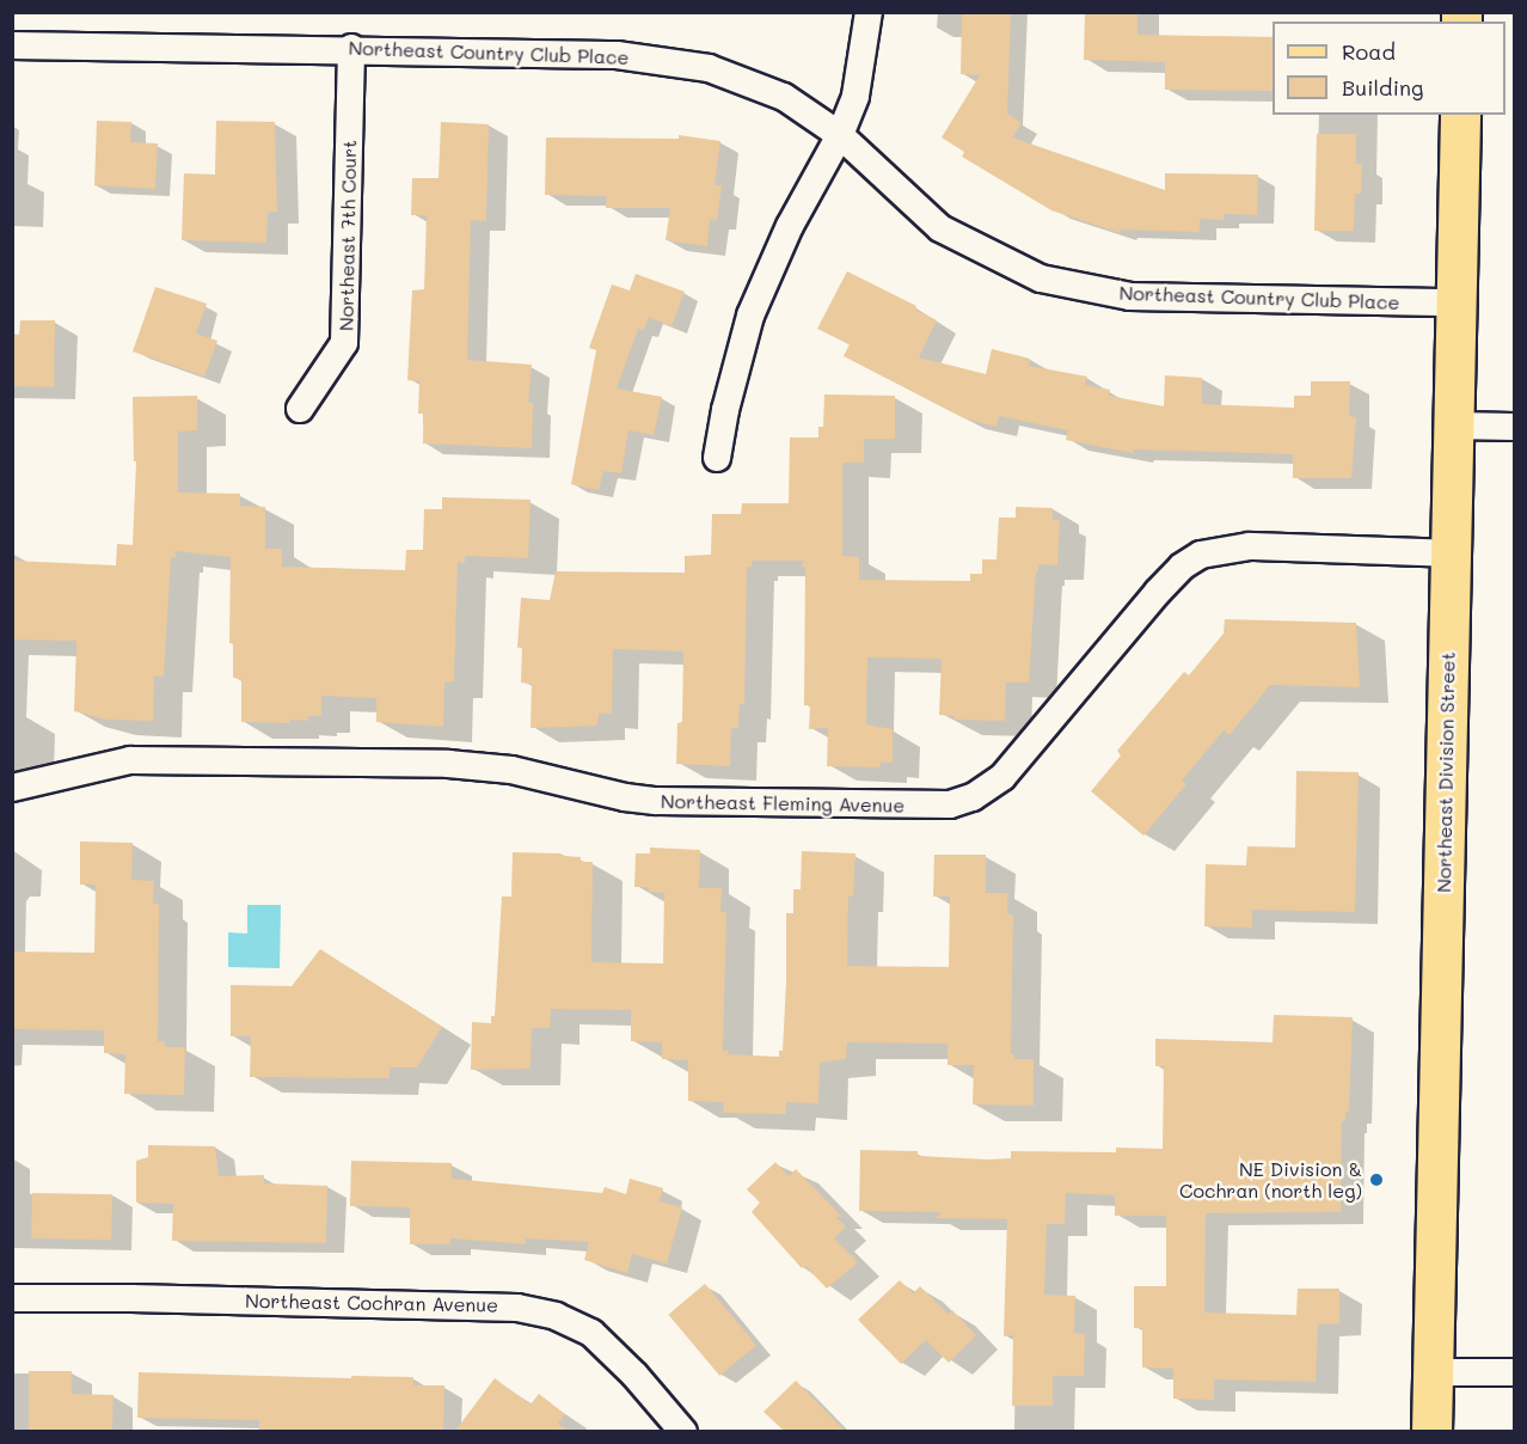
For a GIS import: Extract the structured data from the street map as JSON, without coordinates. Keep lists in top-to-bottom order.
{
  "streets": {
    "main road": ["Northeast Division Street"],
    "street": [
      "Northeast Country Club Place",
      "Northeast 7th Court",
      "Northeast Fleming Avenue",
      "Northeast Cochran Avenue"
    ]
  },
  "crossings": [
    ["Northeast Country Club Place", "Northeast 7th Court"],
    ["Northeast Country Club Place", "Northeast Division Street"],
    ["Northeast Division Street", "Northeast Fleming Avenue"]
  ],
  "places": ["NE Division & Cochran (north leg)"],
  "legend": ["Road", "Building"]
}
